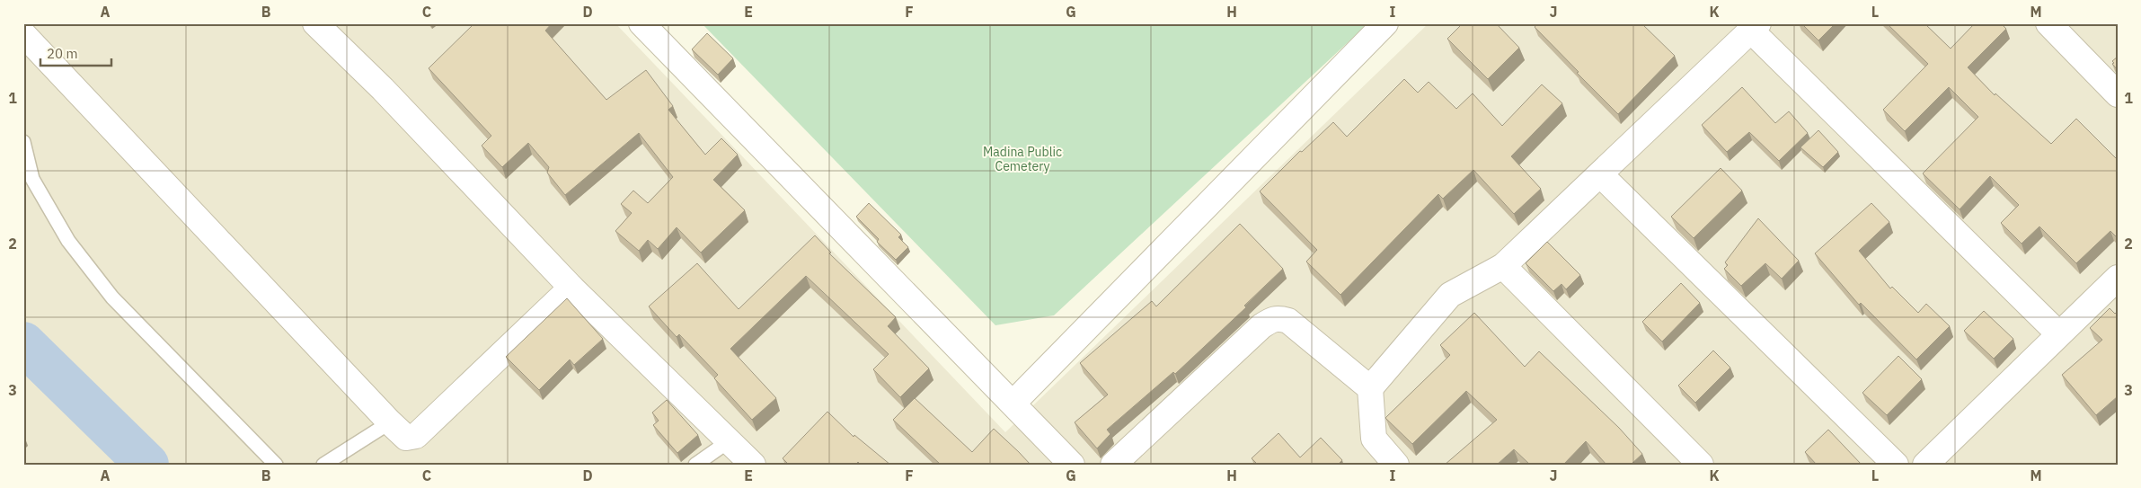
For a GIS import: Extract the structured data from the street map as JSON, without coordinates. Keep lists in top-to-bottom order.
{
  "parks": ["Madina Public Cemetery"],
  "scale_bar": "20 m",
  "grid": {
    "columns": [
      "A",
      "B",
      "C",
      "D",
      "E",
      "F",
      "G",
      "H",
      "I",
      "J",
      "K",
      "L",
      "M"
    ],
    "rows": ["1", "2", "3"]
  }
}
